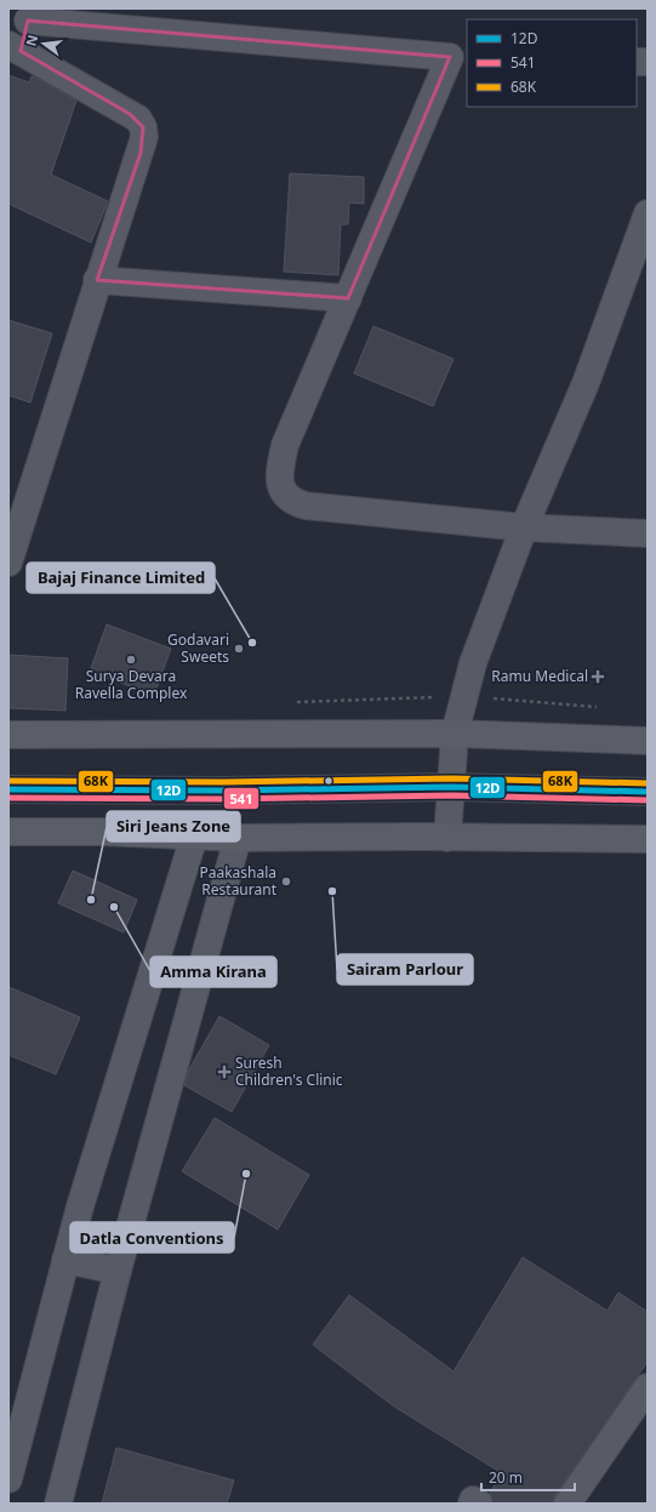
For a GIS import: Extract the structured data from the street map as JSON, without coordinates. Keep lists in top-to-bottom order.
{
  "places": {
    "other": [
      "Bajaj Finance Limited",
      "Godavari Sweets",
      "Surya Devara Ravella Complex",
      "Paakashala Restaurant",
      "Sairam Parlour",
      "Siri Jeans Zone",
      "Amma Kirana",
      "Datla Conventions"
    ],
    "health": ["Ramu Medical", "Suresh Children's Clinic"]
  },
  "lines": ["transit line 68K", "transit line 12D", "transit line 541"],
  "legend": ["12D", "541", "68K"],
  "scale_bar": "20 m",
  "north": "left"
}
